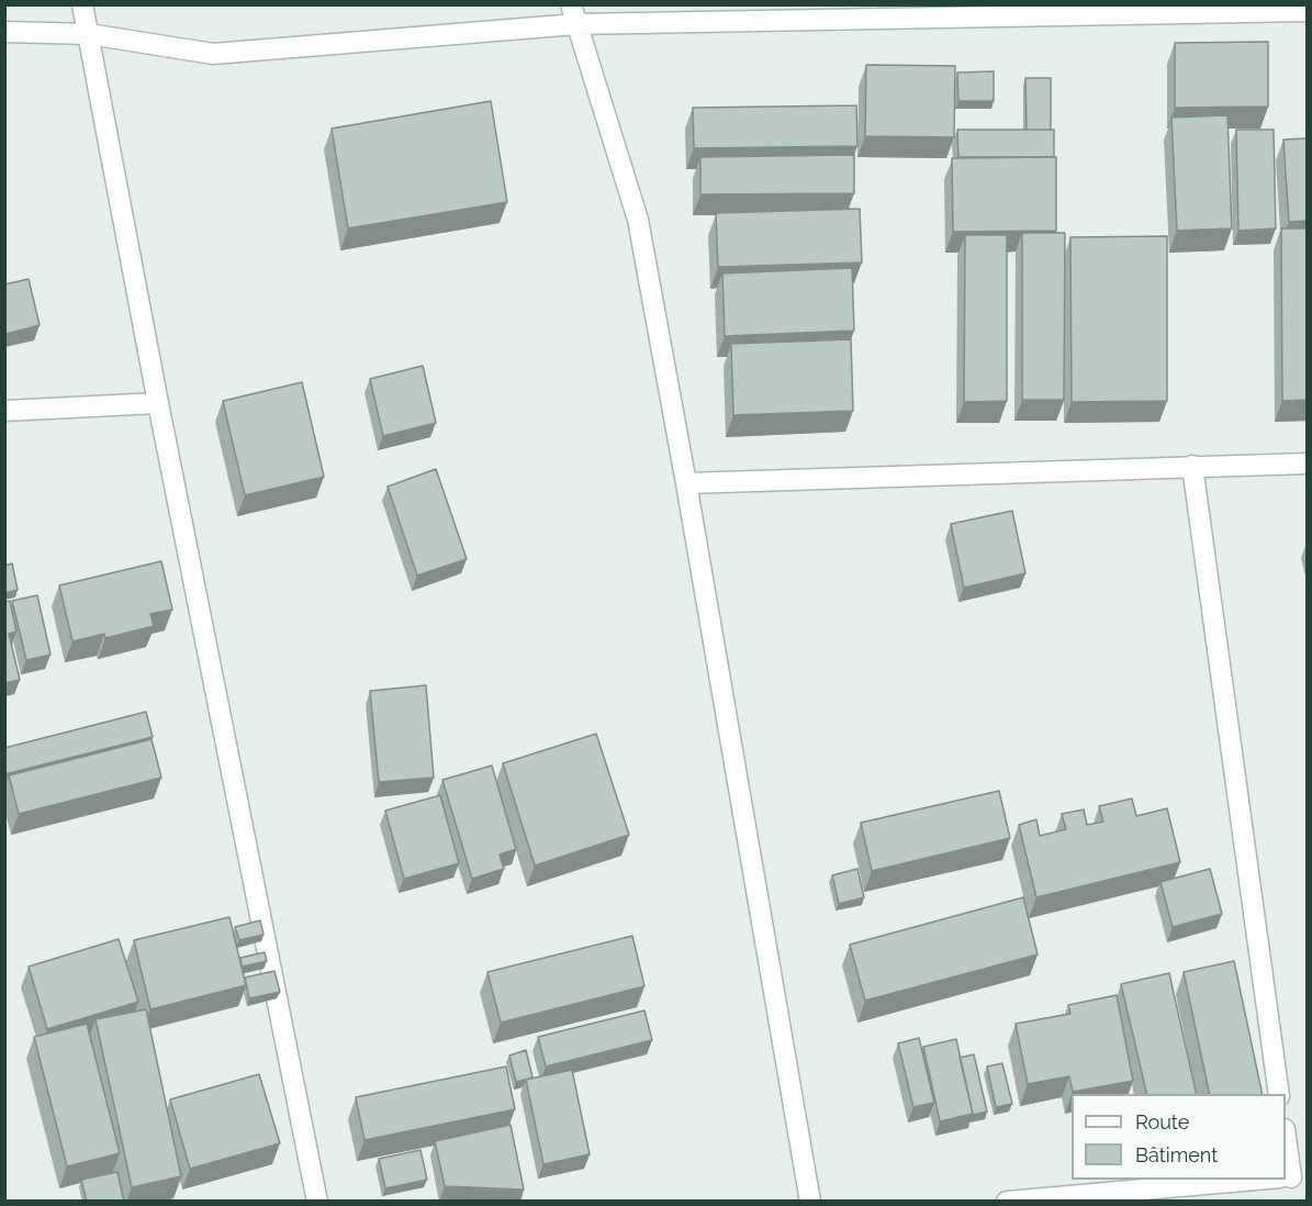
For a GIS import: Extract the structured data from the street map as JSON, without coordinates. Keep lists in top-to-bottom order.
{
  "legend": ["Route", "Bâtiment"]
}
